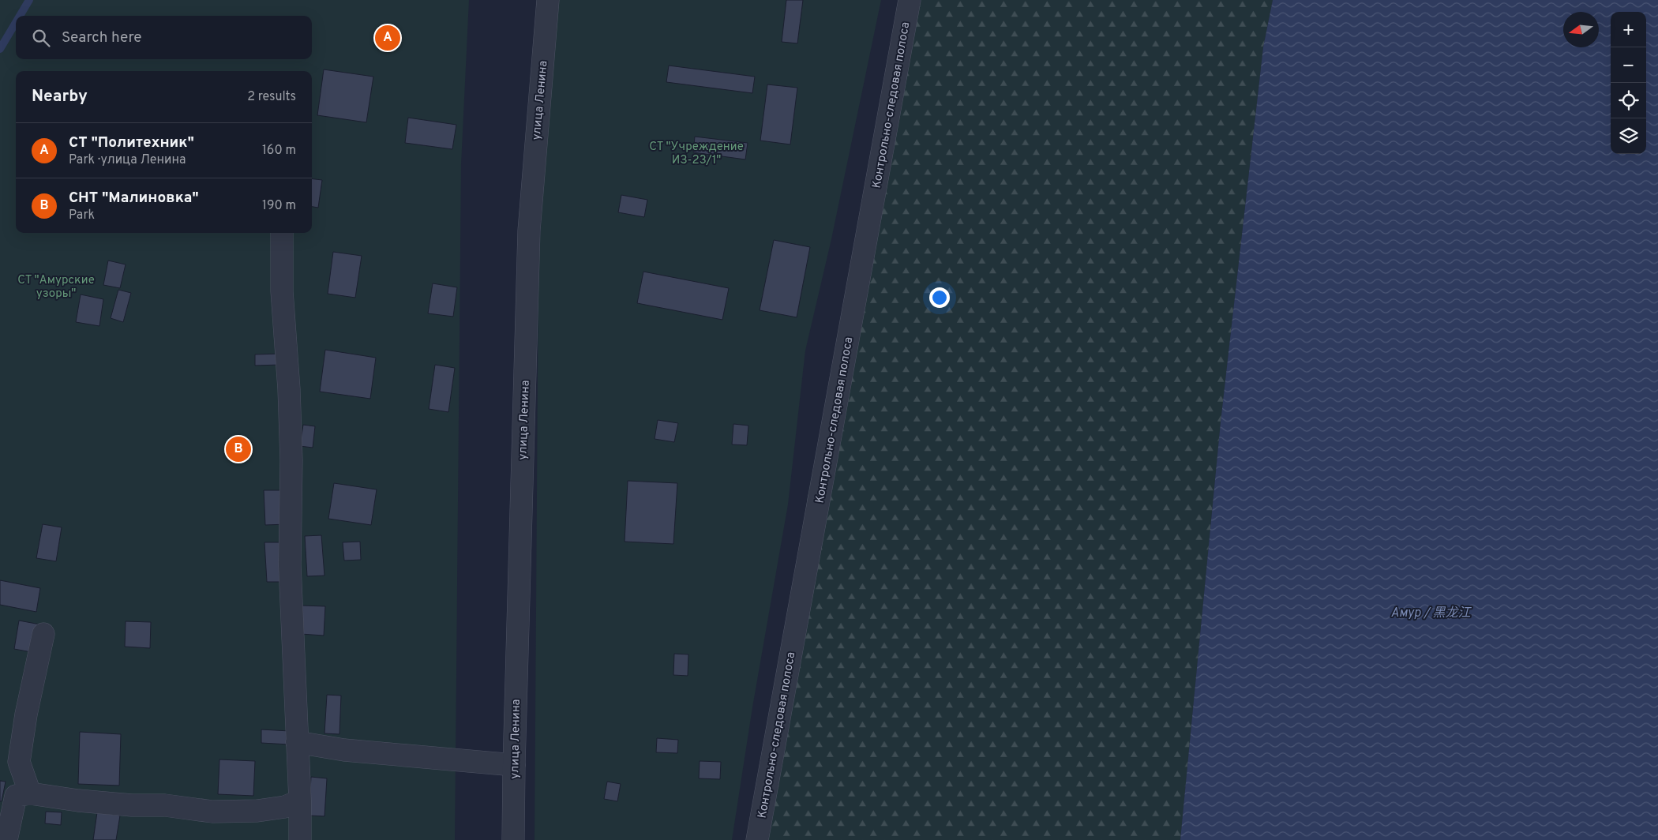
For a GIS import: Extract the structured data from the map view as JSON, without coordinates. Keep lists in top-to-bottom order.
{
  "streets": {
    "street": ["улица Ленина", "Контрольно-следовая полоса"]
  },
  "water": ["Амур / 黑龙江"],
  "parks": ["СТ \"Учреждение ИЗ-23/1\"", "СТ \"Амурские узоры\""],
  "north": "left",
  "page": {
    "map_buttons": ["+", "−"],
    "search": "Search here",
    "pins": ["A", "B"],
    "heading": ["Nearby", "2 results"],
    "list": [
      {
        "mark": "A",
        "name": "СТ \"Политехник\"",
        "note": "Park · улица Ленина",
        "value": "160 m"
      },
      {
        "mark": "B",
        "name": "СНТ \"Малиновка\"",
        "note": "Park",
        "value": "190 m"
      }
    ]
  }
}
